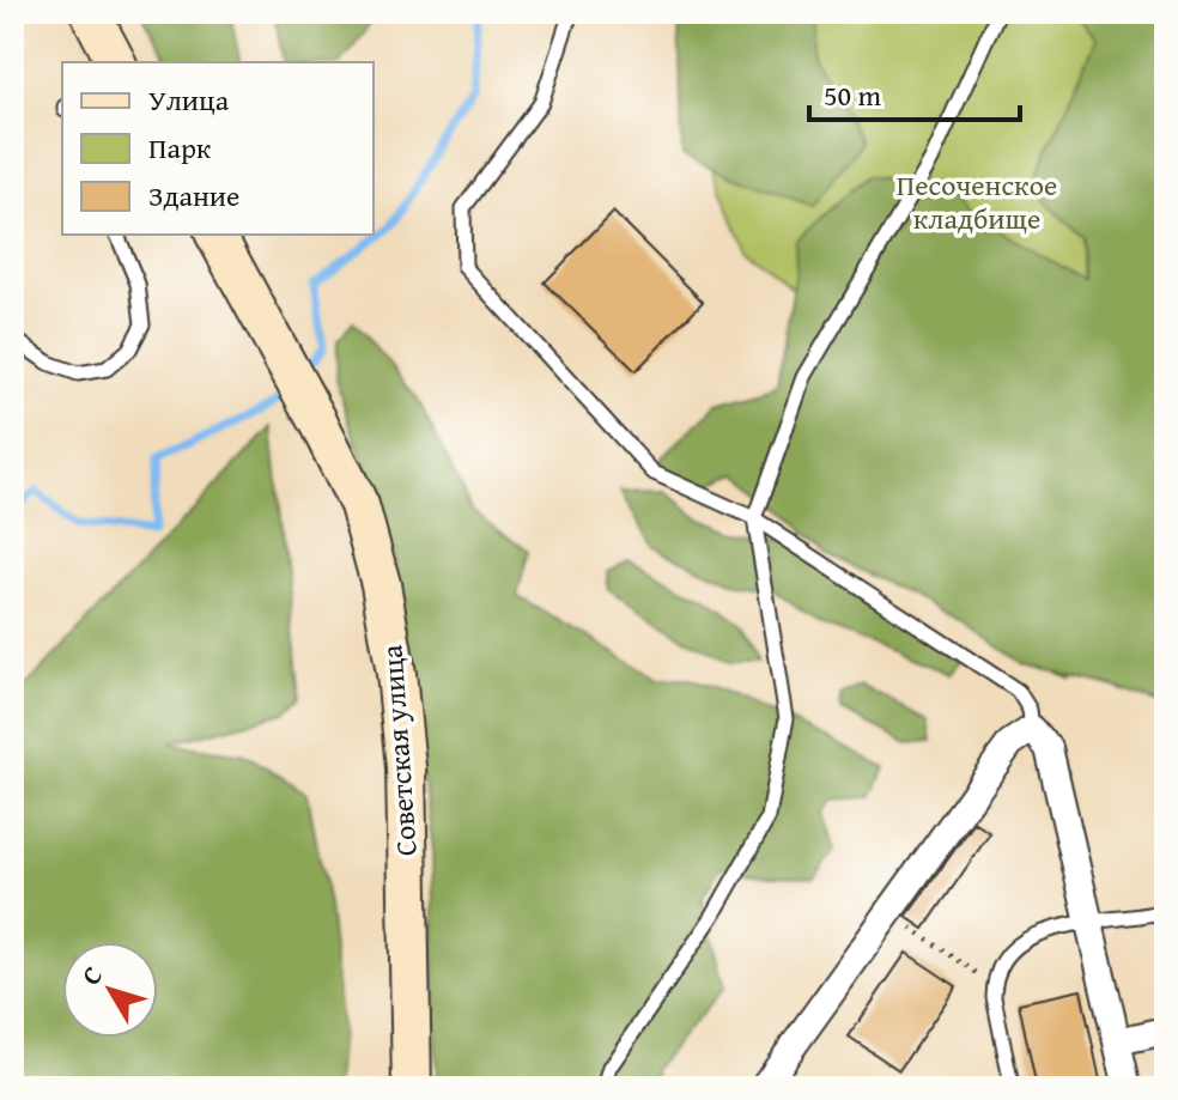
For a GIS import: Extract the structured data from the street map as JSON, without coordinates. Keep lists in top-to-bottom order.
{
  "streets": {
    "main road": ["Советская улица"]
  },
  "parks": ["Песоченское кладбище"],
  "legend": ["Улица", "Парк", "Здание"],
  "scale_bar": "50 m",
  "north": "top left"
}
